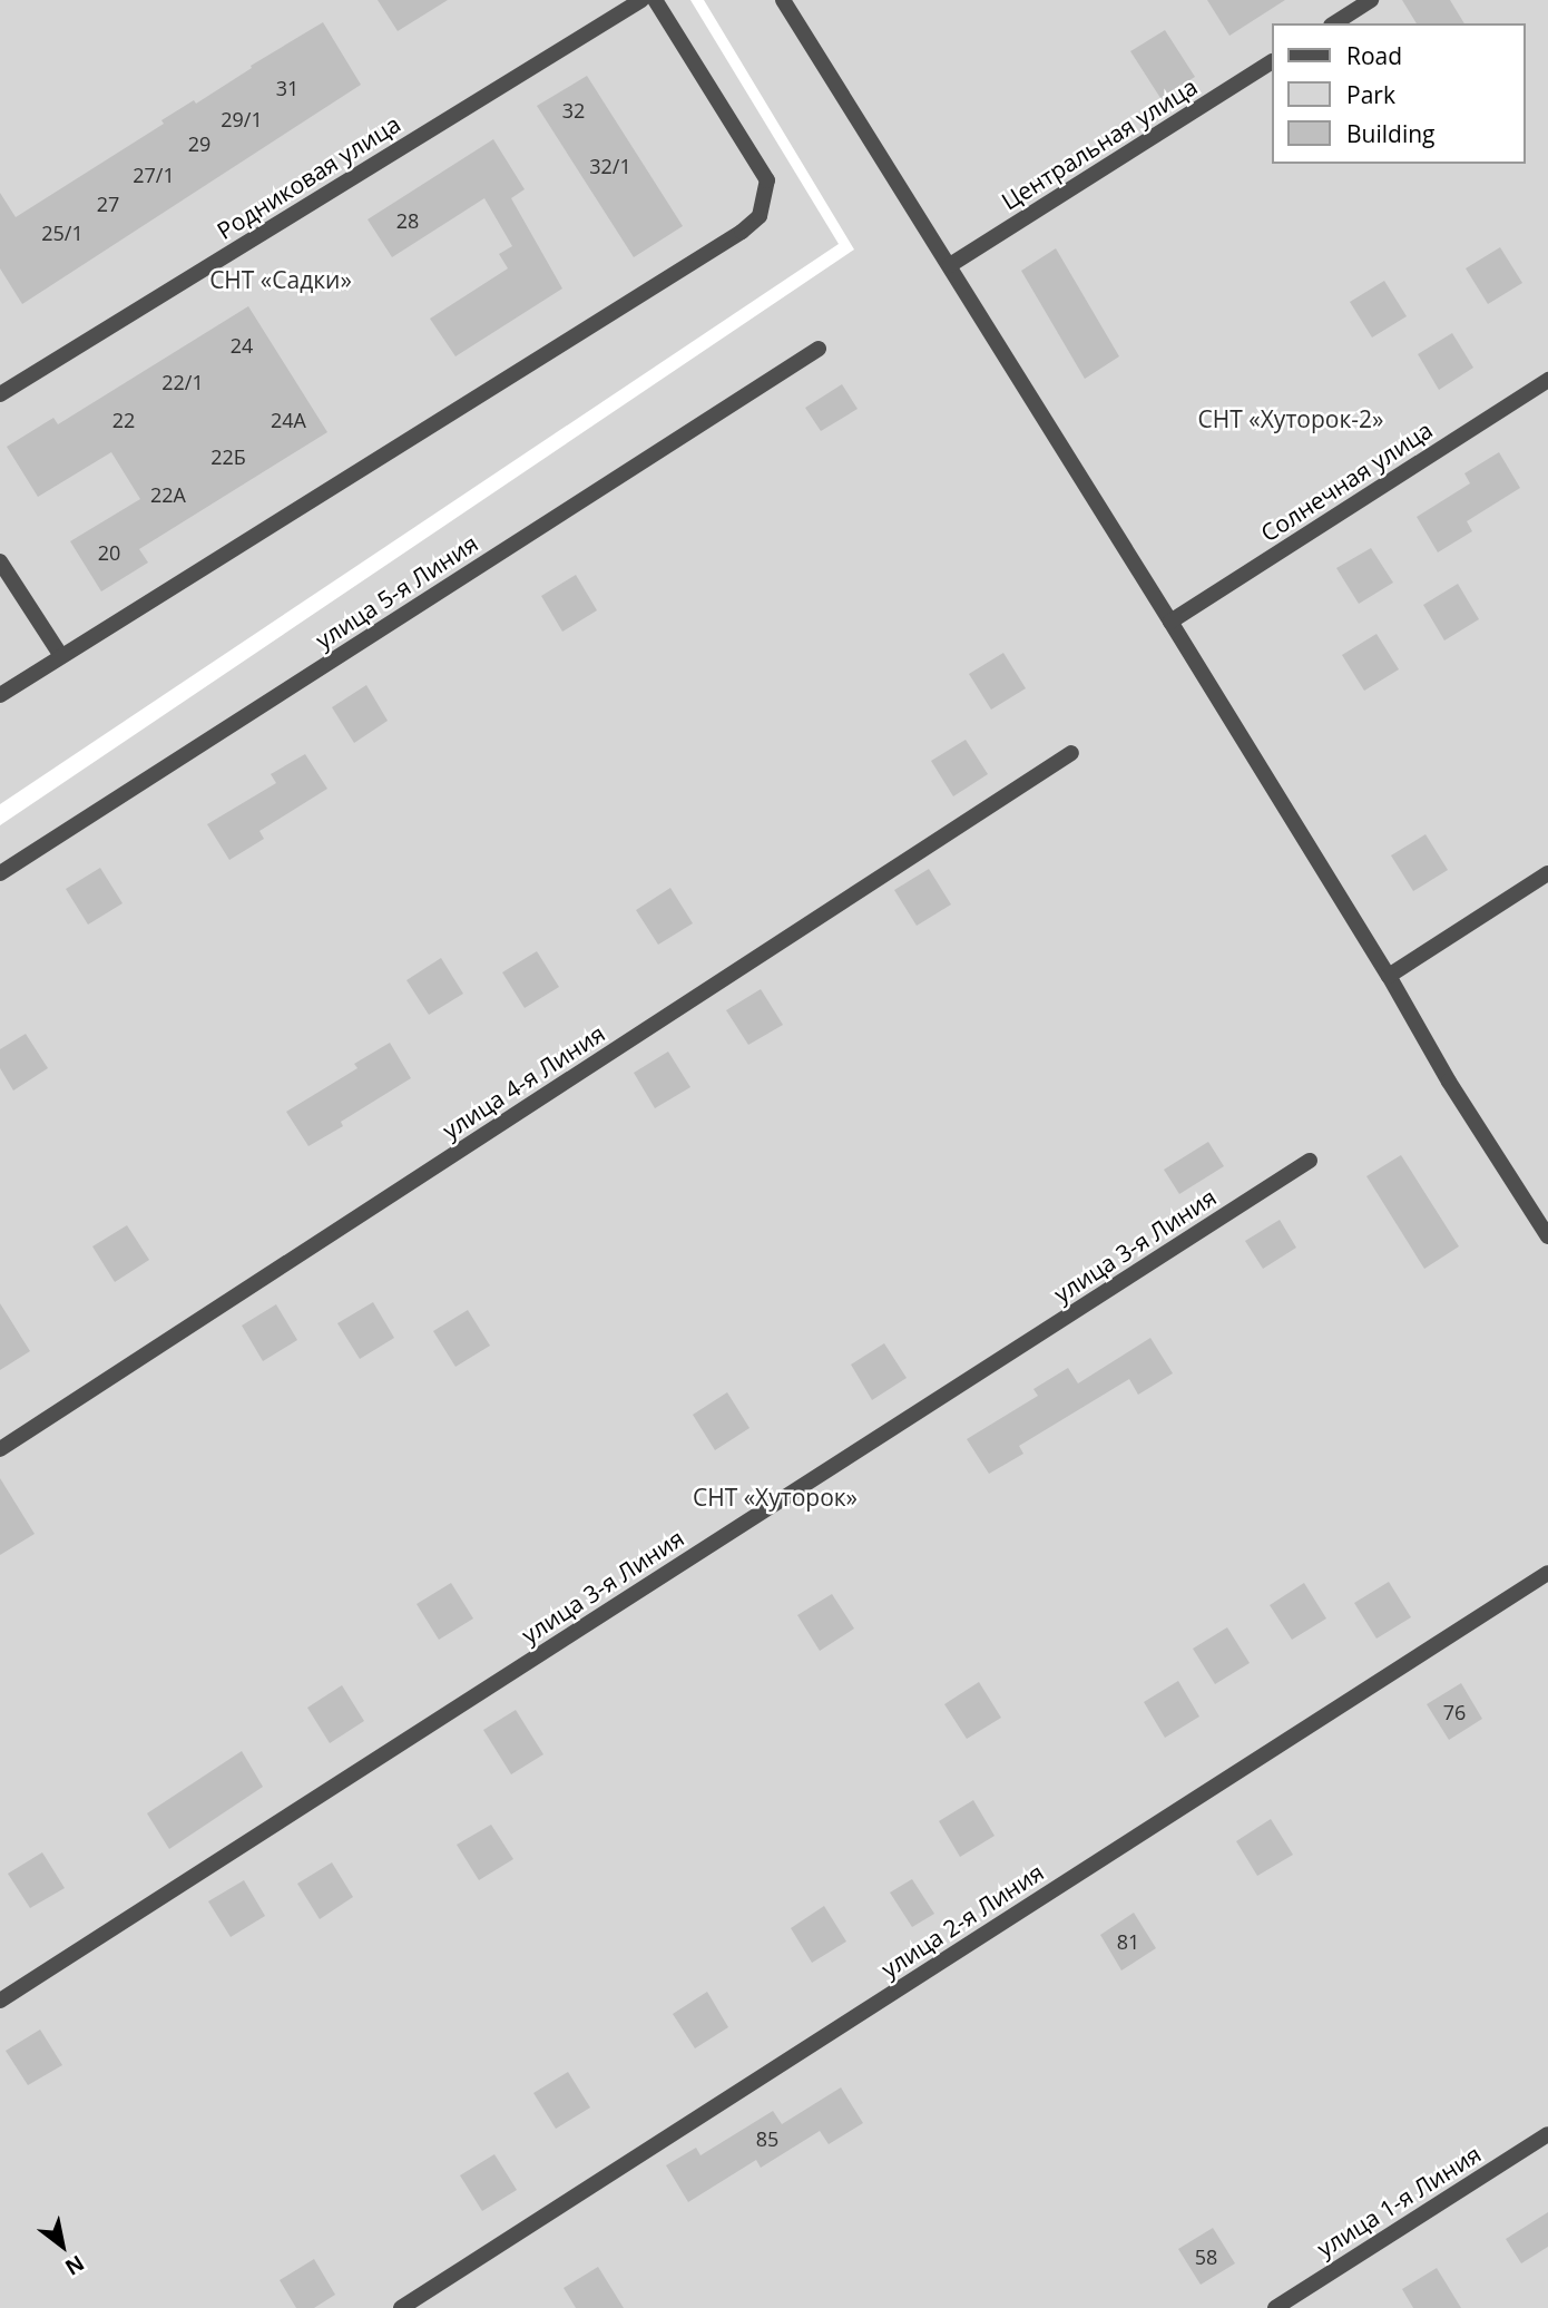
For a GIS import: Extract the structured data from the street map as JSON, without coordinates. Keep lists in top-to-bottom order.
{
  "streets": {
    "street": [
      "Центральная улица",
      "Родниковая улица",
      "Солнечная улица",
      "улица 5-я Линия",
      "улица 4-я Линия",
      "улица 3-я Линия",
      "улица 2-я Линия",
      "улица 1-я Линия"
    ]
  },
  "parks": ["СНТ «Садки»", "СНТ «Хуторок-2»", "СНТ «Хуторок»"],
  "house_numbers": [
    "31",
    "32",
    "29/1",
    "29",
    "32/1",
    "27/1",
    "27",
    "28",
    "25/1",
    "24",
    "22/1",
    "22",
    "24А",
    "22Б",
    "22А",
    "20",
    "76",
    "81",
    "85",
    "58"
  ],
  "legend": ["Road", "Park", "Building"],
  "north": "bottom right"
}
